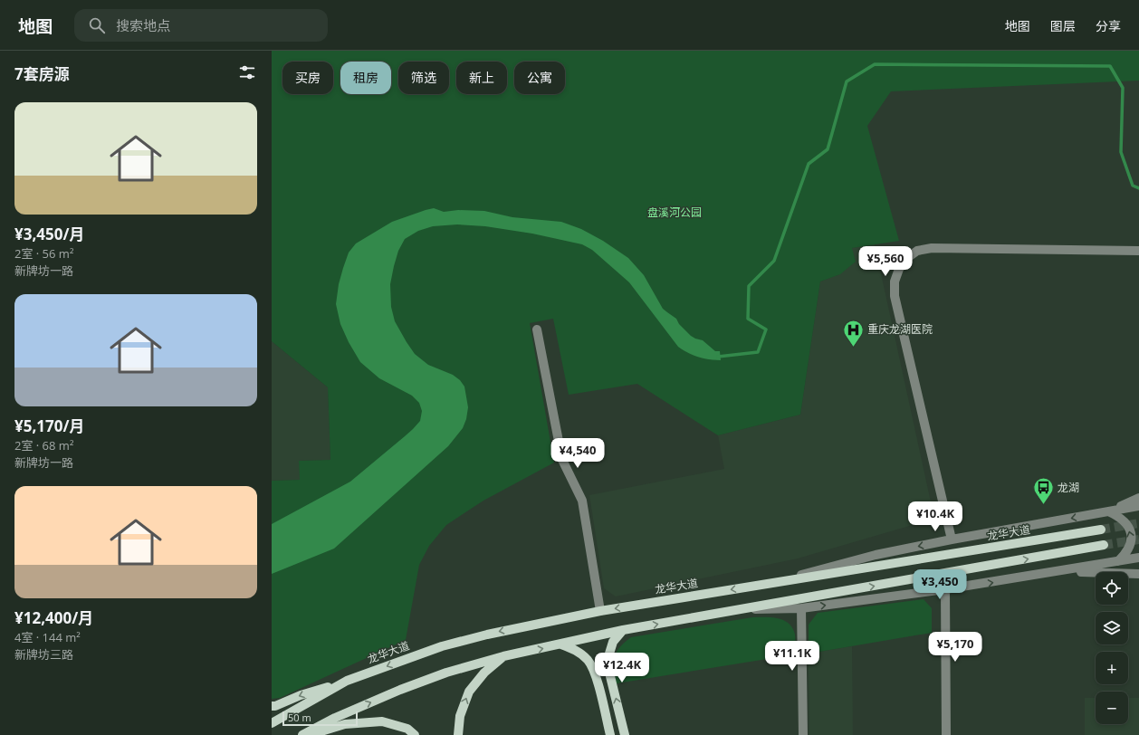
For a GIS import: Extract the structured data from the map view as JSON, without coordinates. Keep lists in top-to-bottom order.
{
  "streets": {
    "main road": ["龙华大道"]
  },
  "parks": ["盘溪河公园"],
  "places": {
    "hospital": ["重庆龙湖医院"],
    "bus stop": ["龙湖"]
  },
  "scale_bar": "50 m",
  "page": {
    "header": "地图",
    "search": "搜索地点",
    "nav": ["地图", "图层", "分享"],
    "heading": "7套房源",
    "chip": [
      "买房",
      "租房",
      "筛选",
      "新上",
      "公寓"
    ],
    "list": [
      {
        "name": "¥3,450/月",
        "note": "2室 · 56 m² · 新牌坊一路"
      },
      {
        "name": "¥5,170/月",
        "note": "2室 · 68 m² · 新牌坊一路"
      },
      {
        "name": "¥12,400/月",
        "note": "4室 · 144 m² · 新牌坊三路"
      }
    ],
    "price": [
      "¥5,560",
      "¥4,540",
      "¥10.4K",
      "¥3,450",
      "¥5,170",
      "¥11.1K",
      "¥12.4K"
    ],
    "map_buttons": ["+", "−"],
    "scale": "50 m"
  }
}
